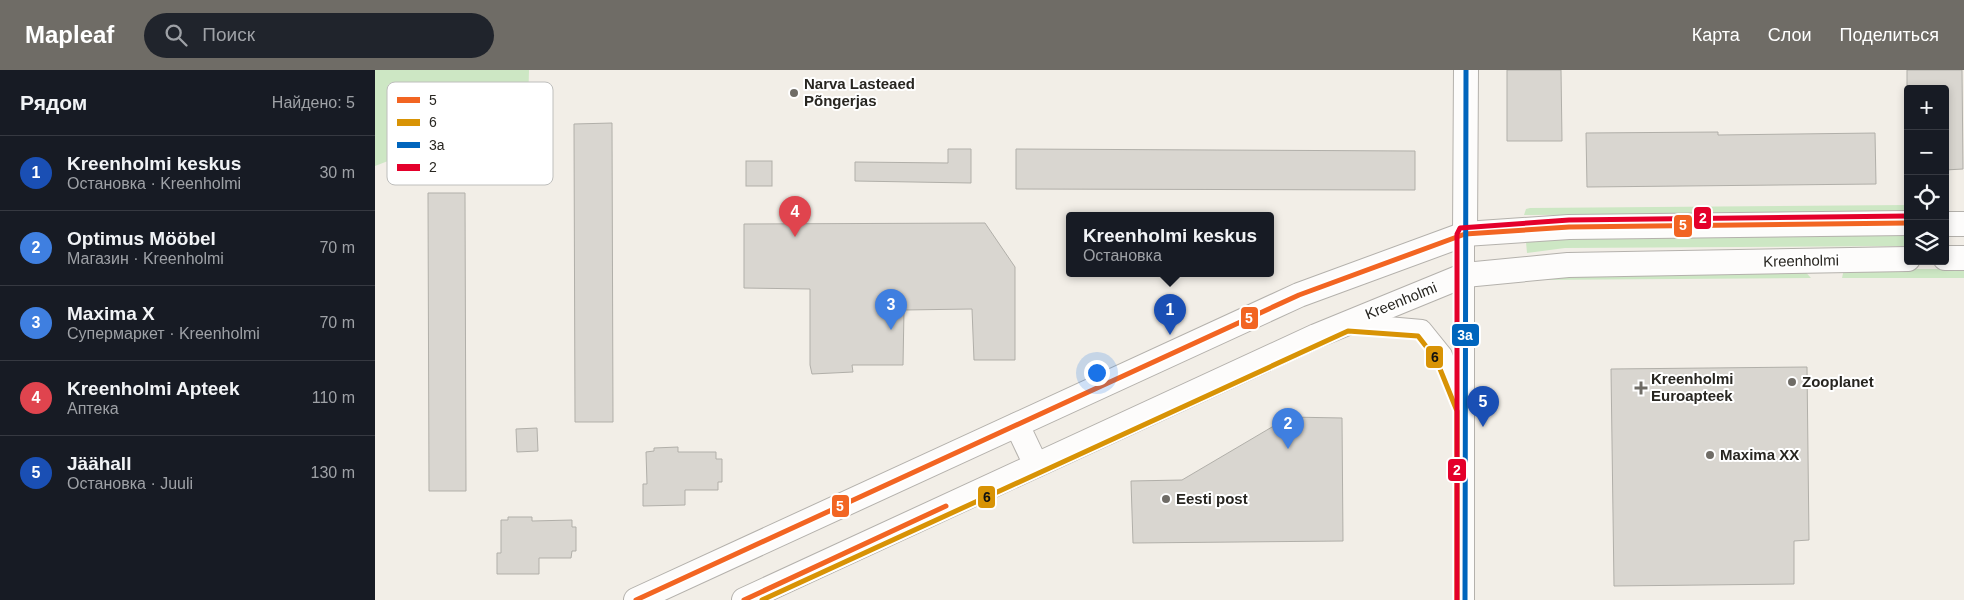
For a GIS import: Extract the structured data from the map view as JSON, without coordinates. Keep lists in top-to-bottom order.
{
  "streets": {
    "main road": ["Kreenholmi"]
  },
  "places": {
    "other": [
      "Narva Lasteaed Põngerjas",
      "Zooplanet",
      "Maxima XX",
      "Eesti post"
    ],
    "health": ["Kreenholmi Euroapteek"]
  },
  "lines": [
    "transit line 3a",
    "transit line 2",
    "transit line 5",
    "transit line 6"
  ],
  "legend": [
    "5",
    "6",
    "3a",
    "2"
  ],
  "page": {
    "header": "Mapleaf",
    "search": "Поиск",
    "nav": ["Карта", "Слои", "Поделиться"],
    "heading": ["Рядом", "Найдено: 5"],
    "map_buttons": ["+", "−"],
    "list": [
      {
        "mark": "1",
        "name": "Kreenholmi keskus",
        "note": "Остановка · Kreenholmi",
        "value": "30 m"
      },
      {
        "mark": "2",
        "name": "Optimus Mööbel",
        "note": "Магазин · Kreenholmi",
        "value": "70 m"
      },
      {
        "mark": "3",
        "name": "Maxima X",
        "note": "Супермаркет · Kreenholmi",
        "value": "70 m"
      },
      {
        "mark": "4",
        "name": "Kreenholmi Apteek",
        "note": "Аптека",
        "value": "110 m"
      },
      {
        "mark": "5",
        "name": "Jäähall",
        "note": "Остановка · Juuli",
        "value": "130 m"
      }
    ],
    "pins": [
      "4",
      "3",
      "1",
      "5",
      "2"
    ],
    "popup": ["Kreenholmi keskus", "Остановка"]
  }
}
